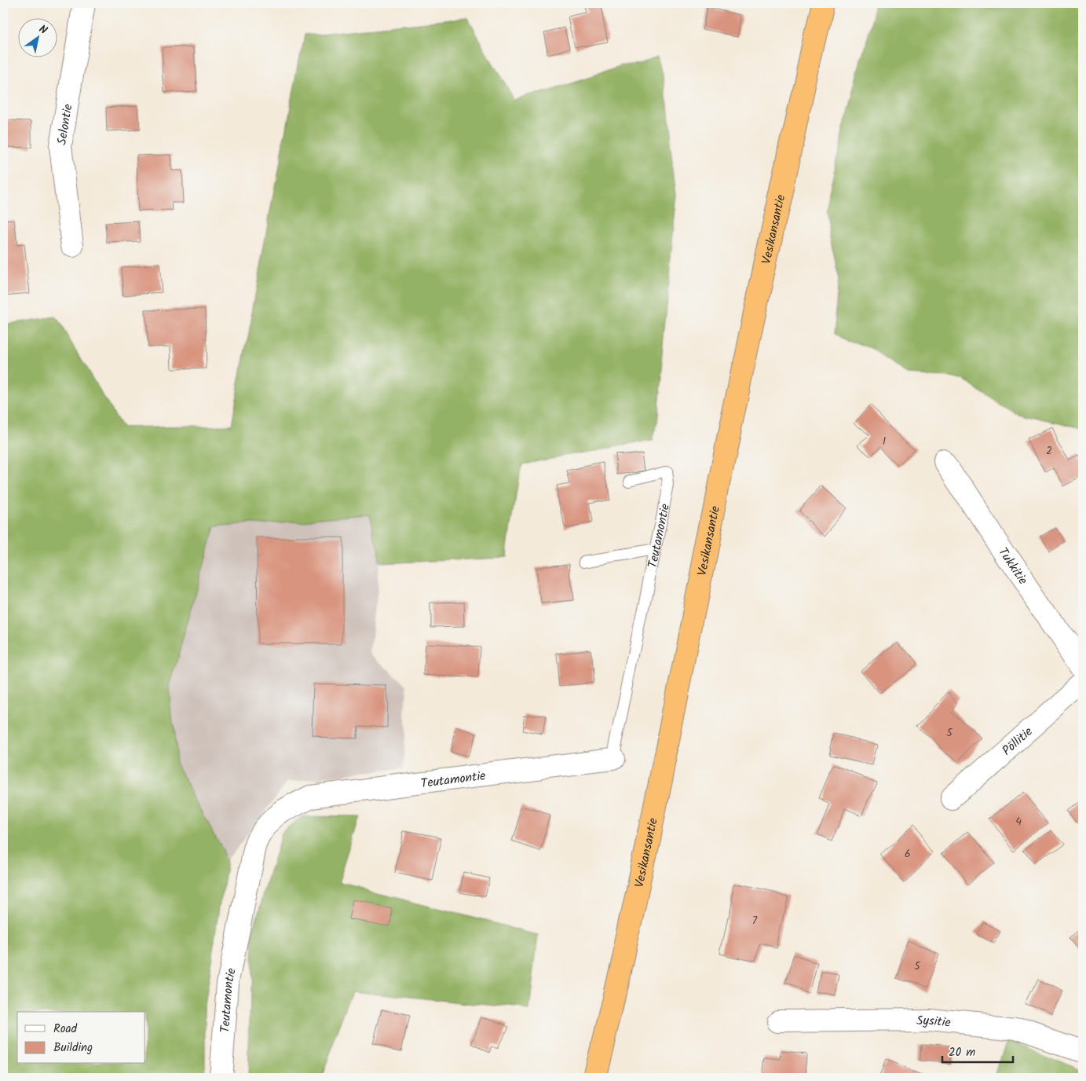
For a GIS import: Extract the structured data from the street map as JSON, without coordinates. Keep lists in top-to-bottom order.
{
  "streets": {
    "highway": ["Vesikansantie"],
    "street": [
      "Selontie",
      "Teutamontie",
      "Tukkitie",
      "Pöllitie",
      "Sysitie"
    ]
  },
  "house_numbers": [
    "1",
    "2",
    "5",
    "4",
    "6",
    "7",
    "5"
  ],
  "legend": ["Road", "Building"],
  "scale_bar": "20 m",
  "north": "top right"
}
